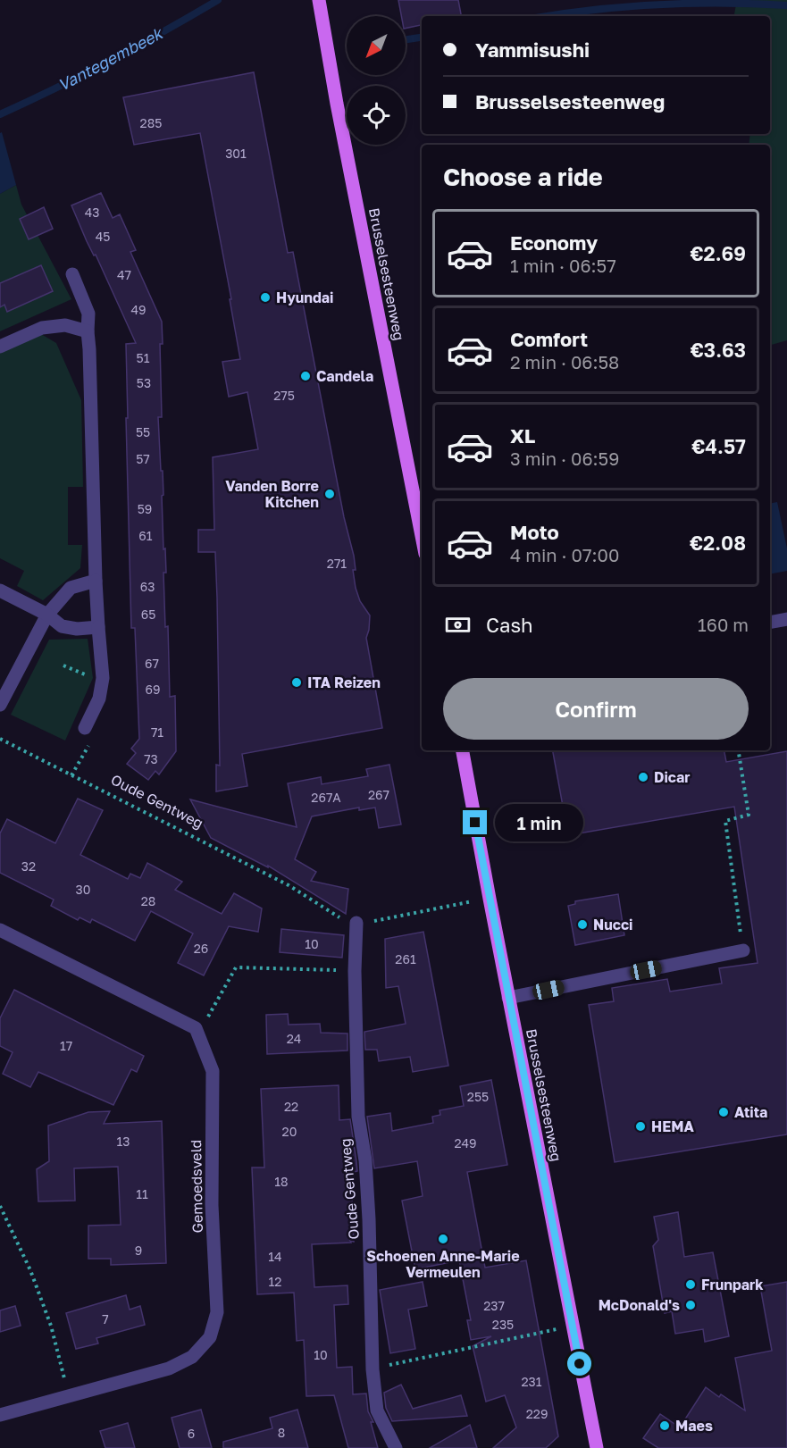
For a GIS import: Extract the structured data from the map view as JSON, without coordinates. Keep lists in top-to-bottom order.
{
  "streets": {
    "main road": ["Brusselsesteenweg"],
    "street": ["Oude Gentweg", "Gemoedsveld"]
  },
  "water": ["Vantegembeek"],
  "places": [
    "Hyundai",
    "Candela",
    "Vanden Borre Kitchen",
    "ITA Reizen",
    "Dicar",
    "Nucci",
    "Atita",
    "HEMA",
    "Schoenen Anne-Marie Vermeulen",
    "Frunpark",
    "McDonald's",
    "Maes"
  ],
  "house_numbers": [
    "285",
    "301",
    "43",
    "45",
    "47",
    "49",
    "51",
    "53",
    "275",
    "55",
    "57",
    "59",
    "61",
    "271",
    "63",
    "65",
    "67",
    "69",
    "71",
    "73",
    "267",
    "267A",
    "32",
    "30",
    "28",
    "10",
    "26",
    "261",
    "24",
    "17",
    "255",
    "22",
    "20",
    "13",
    "249",
    "18",
    "11",
    "9",
    "14",
    "12",
    "237",
    "7",
    "235",
    "10",
    "231",
    "229",
    "8",
    "6"
  ],
  "north": "bottom left",
  "page": {
    "banner": ["Yammisushi", "Brusselsesteenweg"],
    "heading": "Choose a ride",
    "list": [
      {
        "name": "Economy",
        "note": "1 min · 06:57",
        "value": "€2.69"
      },
      {
        "name": "Comfort",
        "note": "2 min · 06:58",
        "value": "€3.63"
      },
      {
        "name": "XL",
        "note": "3 min · 06:59",
        "value": "€4.57"
      },
      {
        "name": "Moto",
        "note": "4 min · 07:00",
        "value": "€2.08"
      }
    ],
    "pay": ["Cash", "160 m"],
    "buttons": "Confirm",
    "bubble": "1 min"
  }
}
